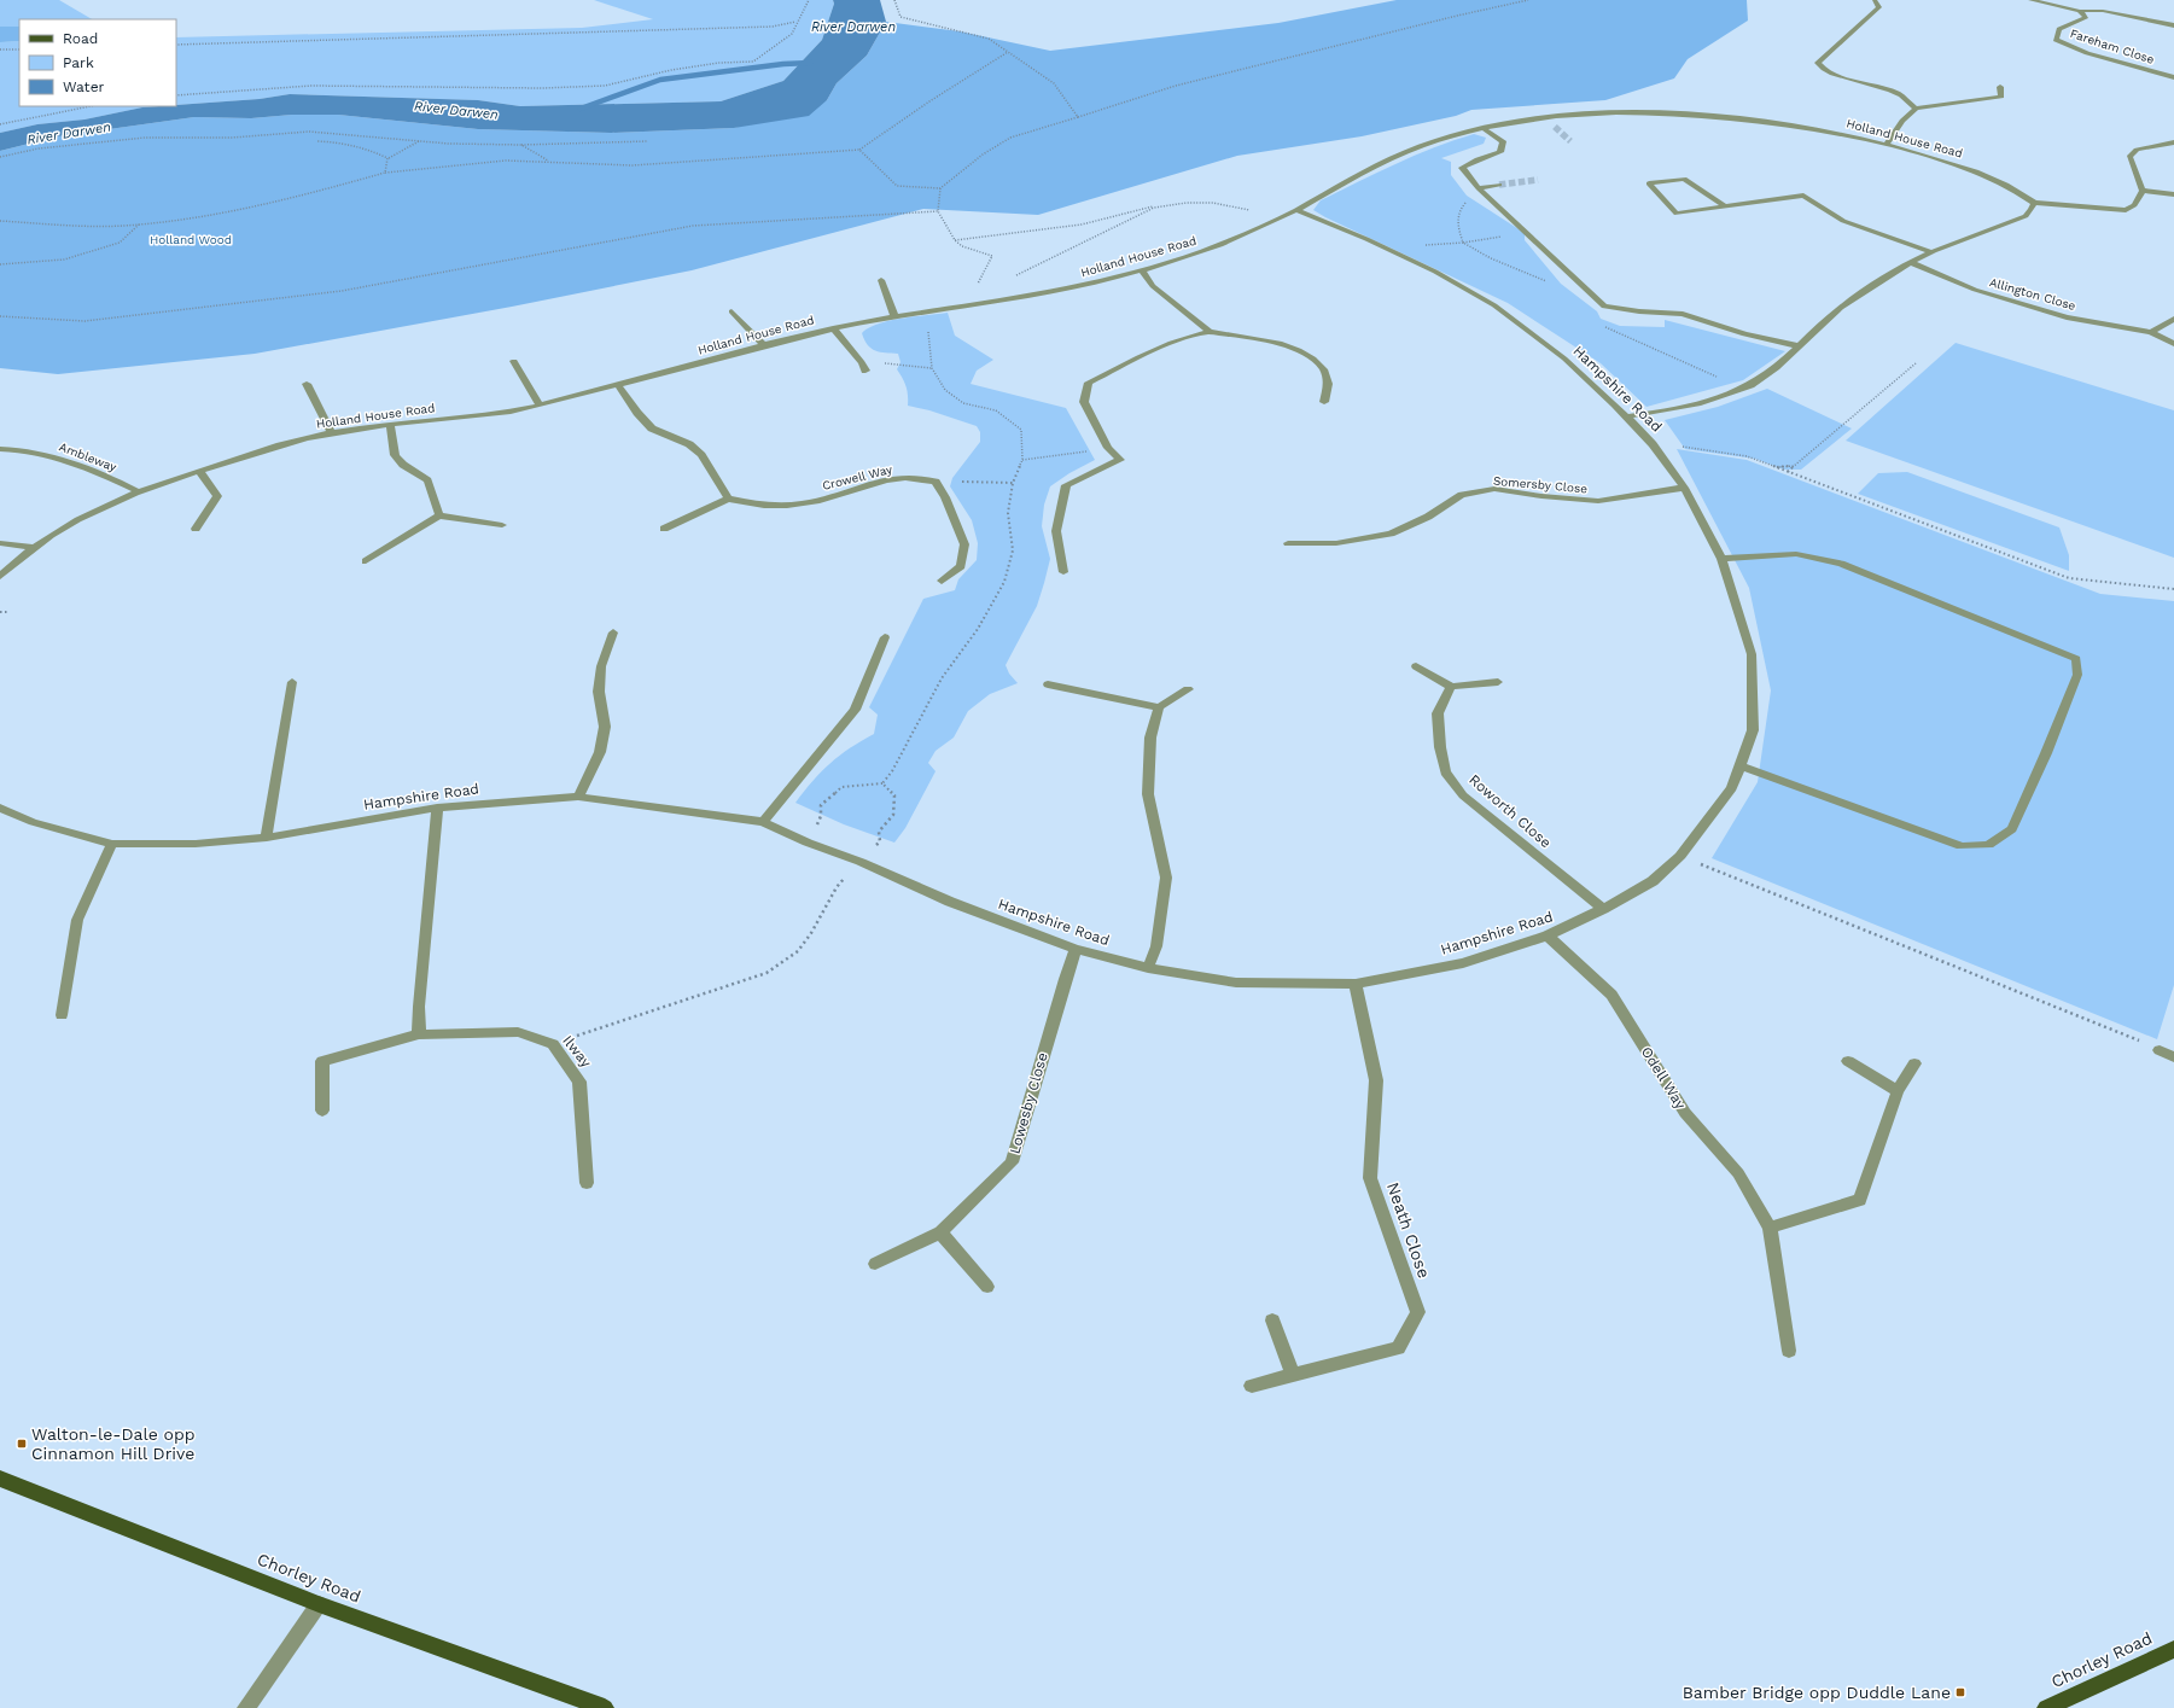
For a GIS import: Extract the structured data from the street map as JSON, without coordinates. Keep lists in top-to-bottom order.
{
  "streets": {
    "main road": ["Chorley Road"],
    "street": [
      "Fareham Close",
      "Holland House Road",
      "Allington Close",
      "Hampshire Road",
      "Ambleway",
      "Crowell Way",
      "Somersby Close",
      "Roworth Close",
      "Ilway",
      "Odell Way",
      "Lowesby Close",
      "Neath Close"
    ]
  },
  "crossings": [
    ["Holland House Road", "Hampshire Road"],
    ["Holland House Road", "Ambleway"],
    ["Hampshire Road", "Somersby Close"],
    ["Hampshire Road", "Roworth Close"],
    ["Hampshire Road", "Odell Way"],
    ["Hampshire Road", "Lowesby Close"],
    ["Hampshire Road", "Neath Close"]
  ],
  "water": ["River Darwen"],
  "parks": ["Holland Wood"],
  "places": {
    "transit": ["Walton-le-Dale opp Cinnamon Hill Drive", "Bamber Bridge opp Duddle Lane"]
  },
  "legend": ["Road", "Park", "Water"]
}
